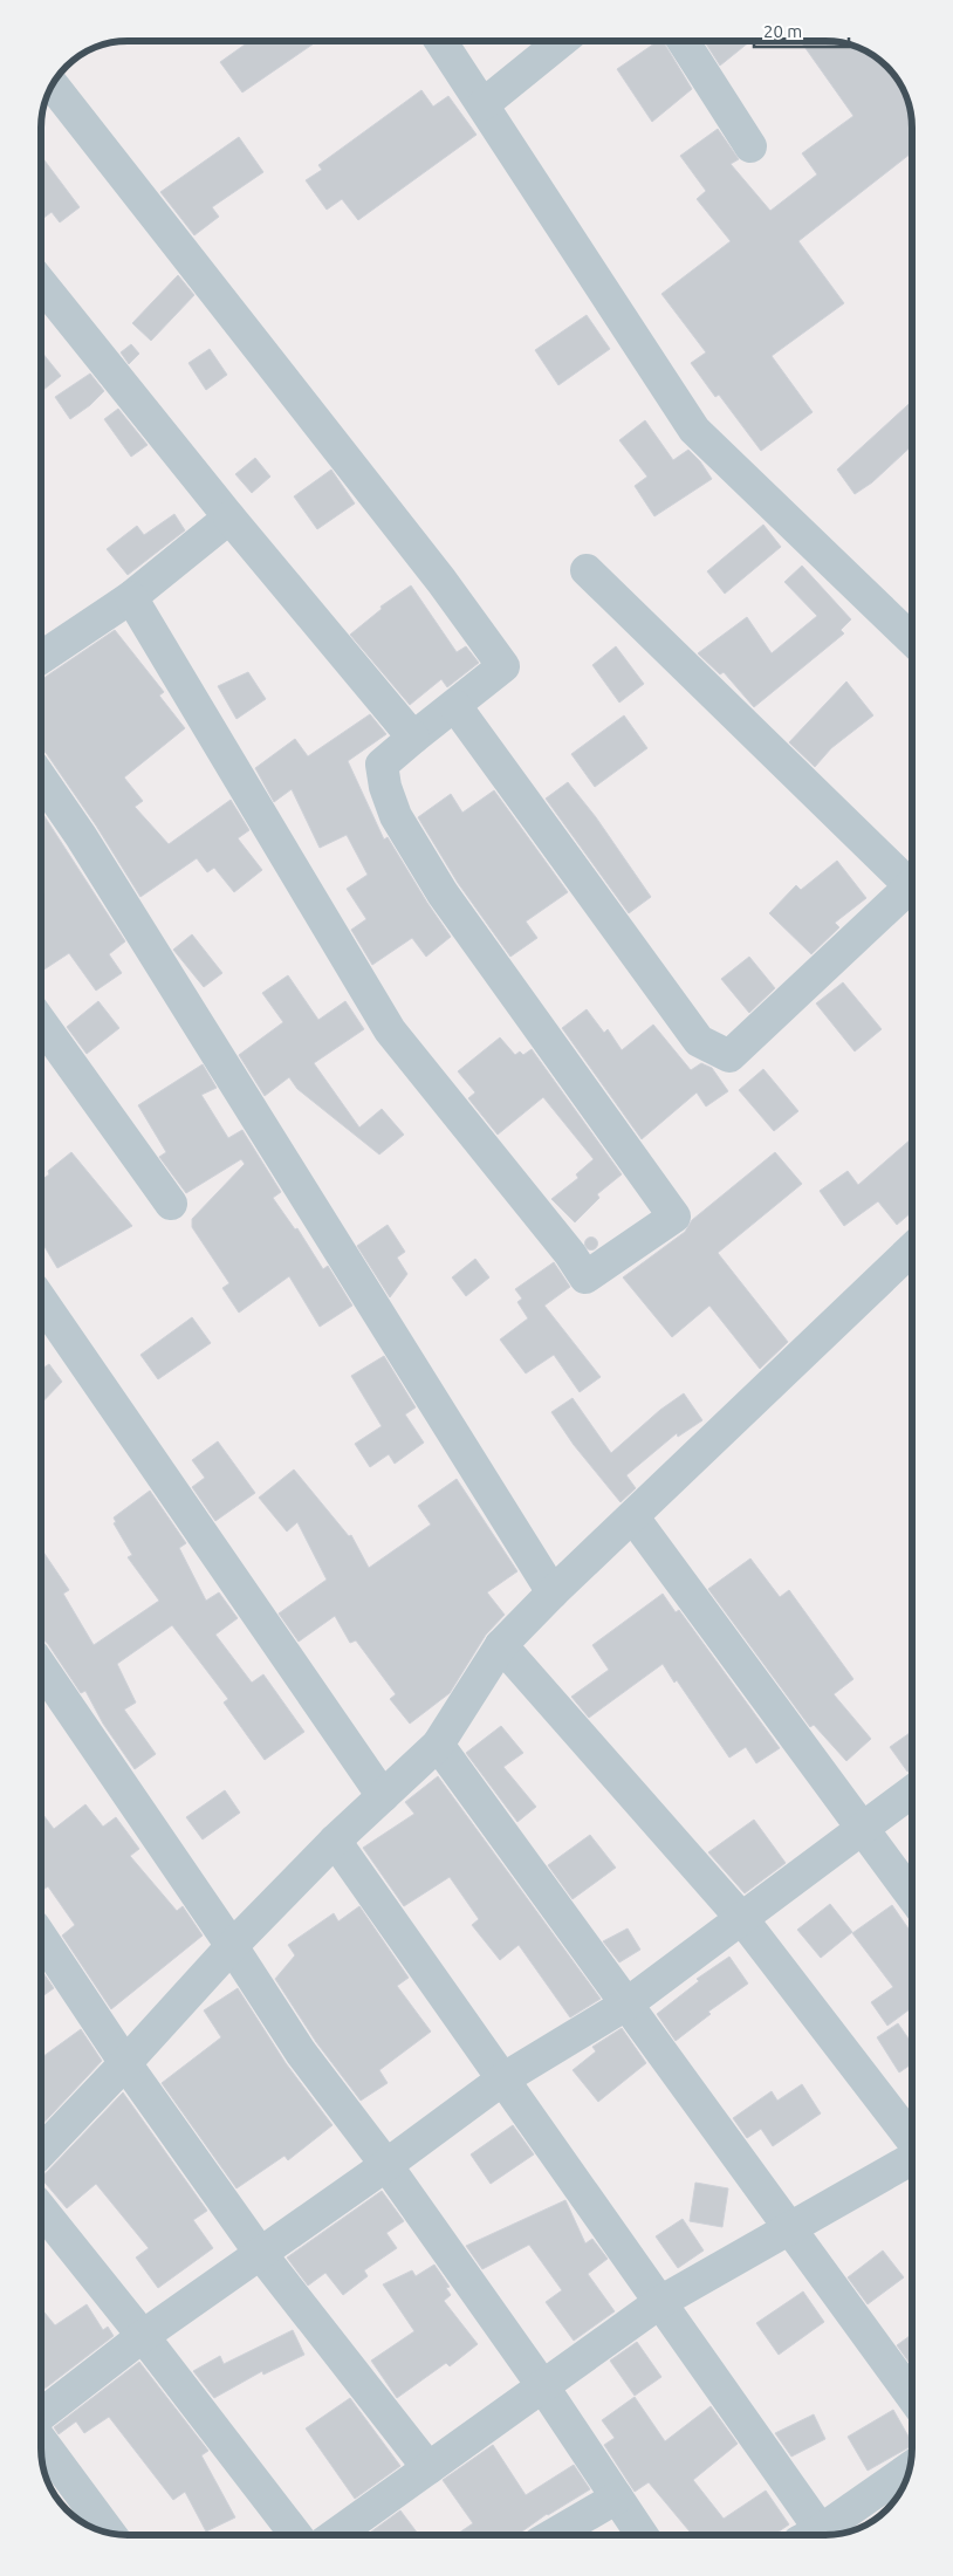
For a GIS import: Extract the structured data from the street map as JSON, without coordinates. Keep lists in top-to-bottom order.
{
  "scale_bar": "20 m"
}
